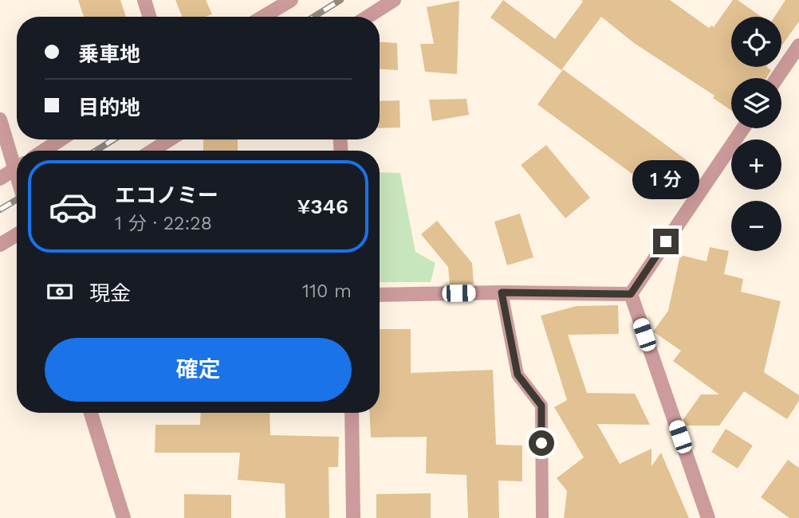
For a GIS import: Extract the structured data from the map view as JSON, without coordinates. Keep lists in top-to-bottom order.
{
  "page": {
    "map_buttons": ["+", "−"],
    "banner": ["乗車地", "目的地"],
    "bubble": "1 分",
    "list": [
      {
        "name": "エコノミー",
        "note": "1 分 · 22:28",
        "value": "¥346"
      }
    ],
    "pay": ["現金", "110 m"],
    "buttons": "確定"
  }
}
